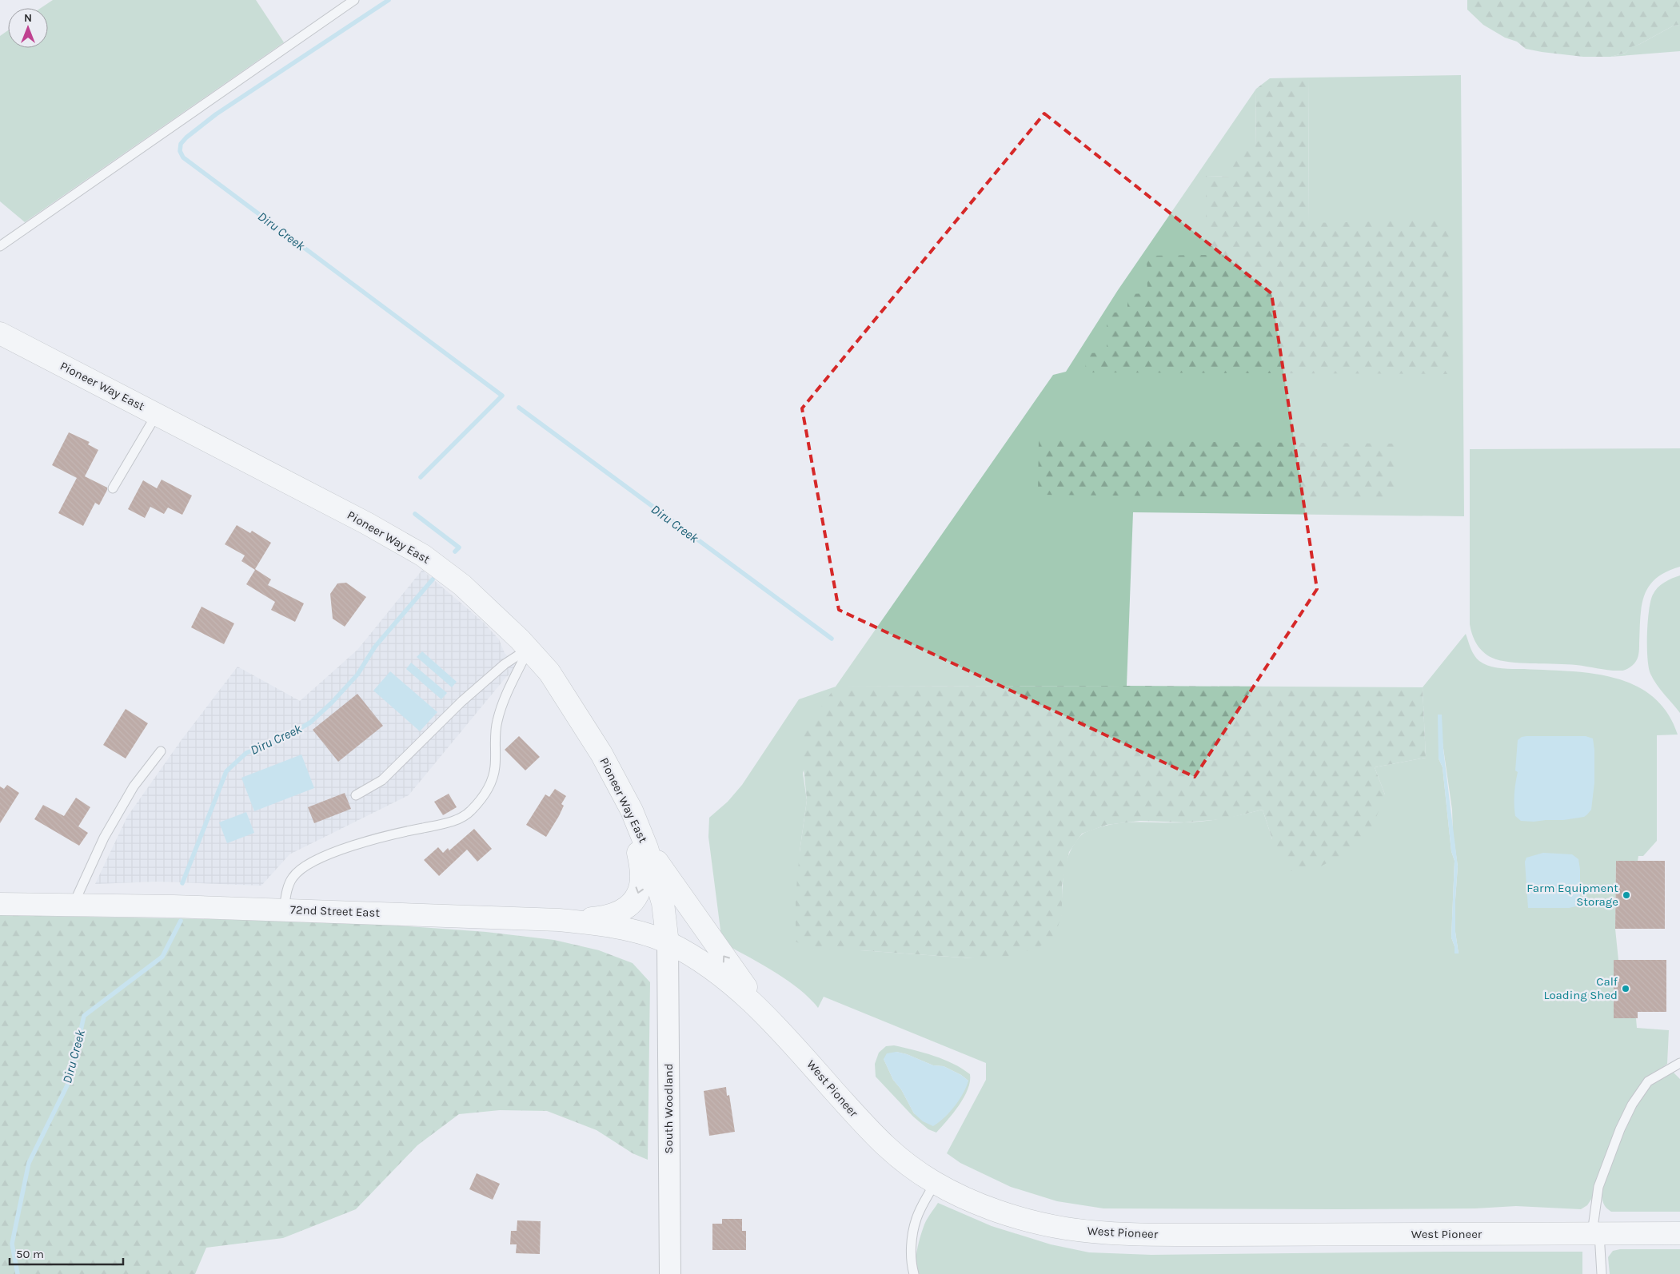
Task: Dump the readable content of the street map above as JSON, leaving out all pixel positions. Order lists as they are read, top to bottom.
{
  "streets": {
    "main road": ["Pioneer Way East", "72nd Street East", "West Pioneer"],
    "street": ["South Woodland"]
  },
  "crossings": [
    ["Pioneer Way East", "72nd Street East"],
    ["Pioneer Way East", "West Pioneer"],
    ["Pioneer Way East", "South Woodland"],
    ["72nd Street East", "West Pioneer"],
    ["72nd Street East", "South Woodland"],
    ["West Pioneer", "South Woodland"]
  ],
  "water": ["Diru Creek"],
  "places": ["Farm Equipment Storage", "Calf Loading Shed"],
  "scale_bar": "50 m",
  "north": "top"
}
